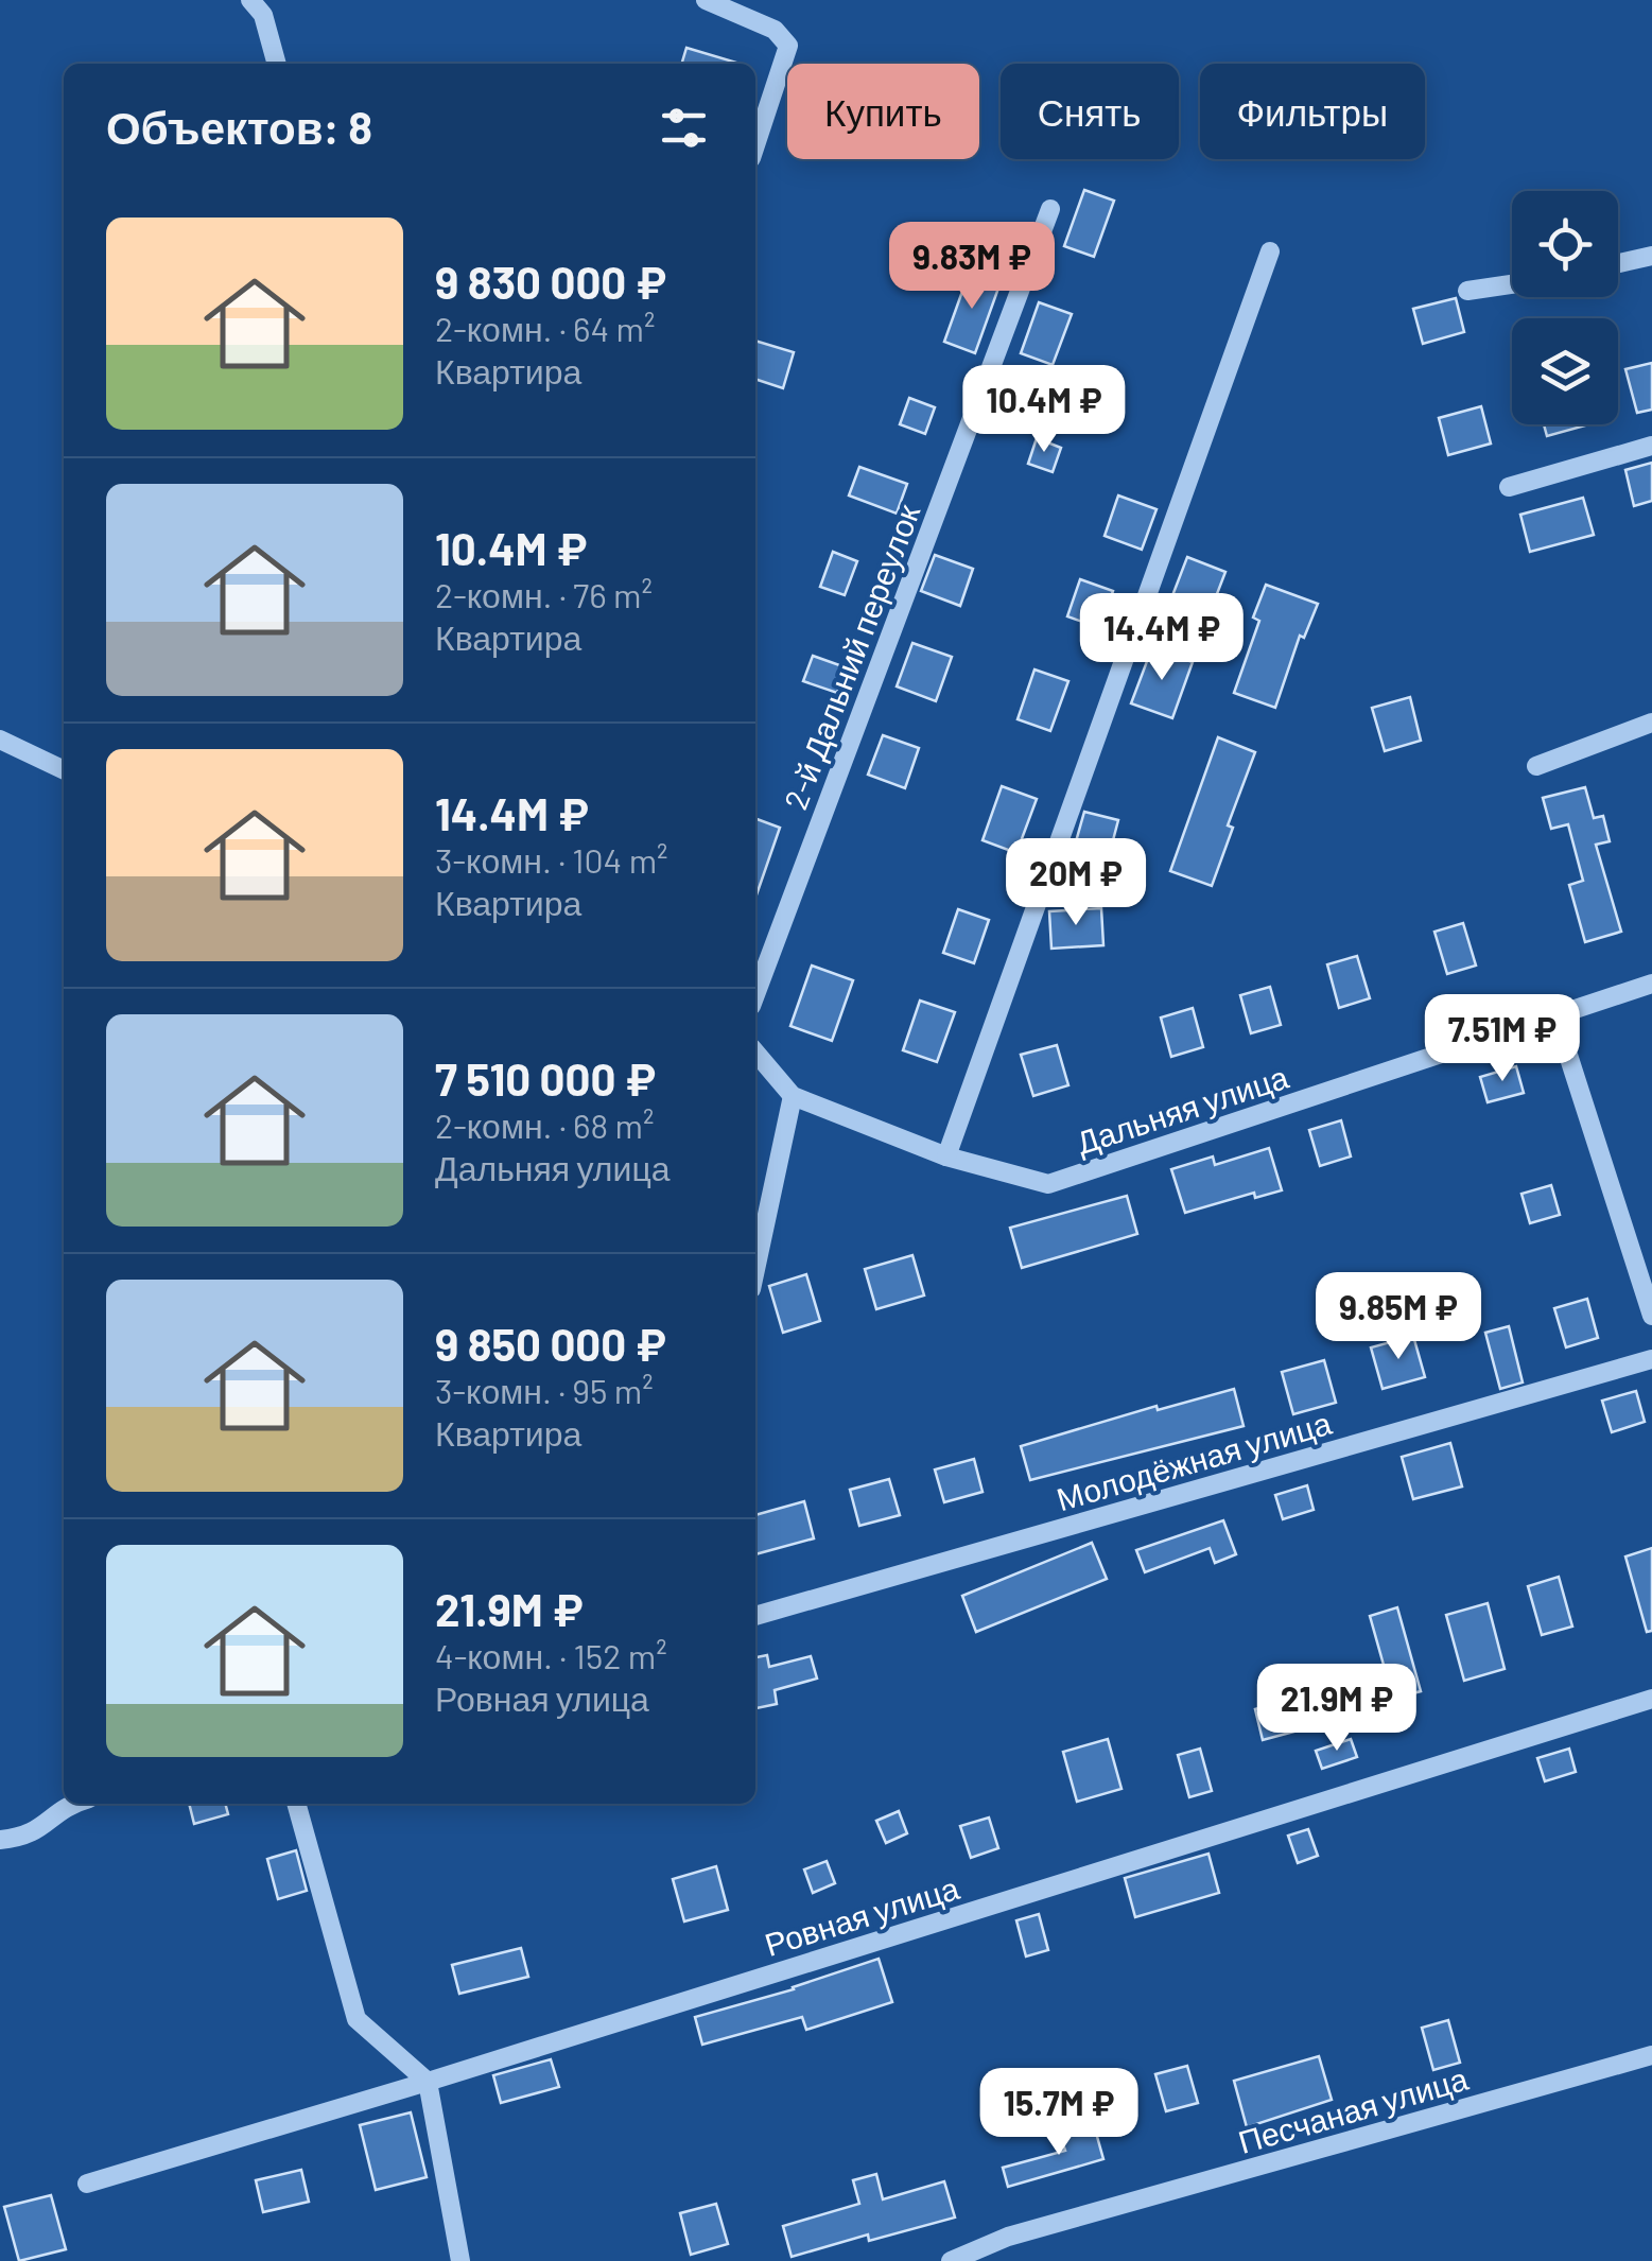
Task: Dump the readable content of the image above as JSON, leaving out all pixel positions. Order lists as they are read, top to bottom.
{
  "streets": {
    "street": [
      "2-й Дальний переулок",
      "Дальняя улица",
      "Молодёжная улица",
      "Ровная улица",
      "Песчаная улица"
    ]
  },
  "page": {
    "chip": ["Купить", "Снять", "Фильтры"],
    "heading": "Объектов: 8",
    "list": [
      {
        "name": "9 830 000 ₽",
        "note": "2-комн. · 64 m² · Квартира"
      },
      {
        "name": "10.4M ₽",
        "note": "2-комн. · 76 m² · Квартира"
      },
      {
        "name": "14.4M ₽",
        "note": "3-комн. · 104 m² · Квартира"
      },
      {
        "name": "7 510 000 ₽",
        "note": "2-комн. · 68 m² · Дальняя улица"
      },
      {
        "name": "9 850 000 ₽",
        "note": "3-комн. · 95 m² · Квартира"
      },
      {
        "name": "21.9M ₽",
        "note": "4-комн. · 152 m² · Ровная улица"
      }
    ],
    "price": [
      "9.83M ₽",
      "10.4M ₽",
      "14.4M ₽",
      "20M ₽",
      "7.51M ₽",
      "9.85M ₽",
      "21.9M ₽",
      "15.7M ₽"
    ]
  }
}
